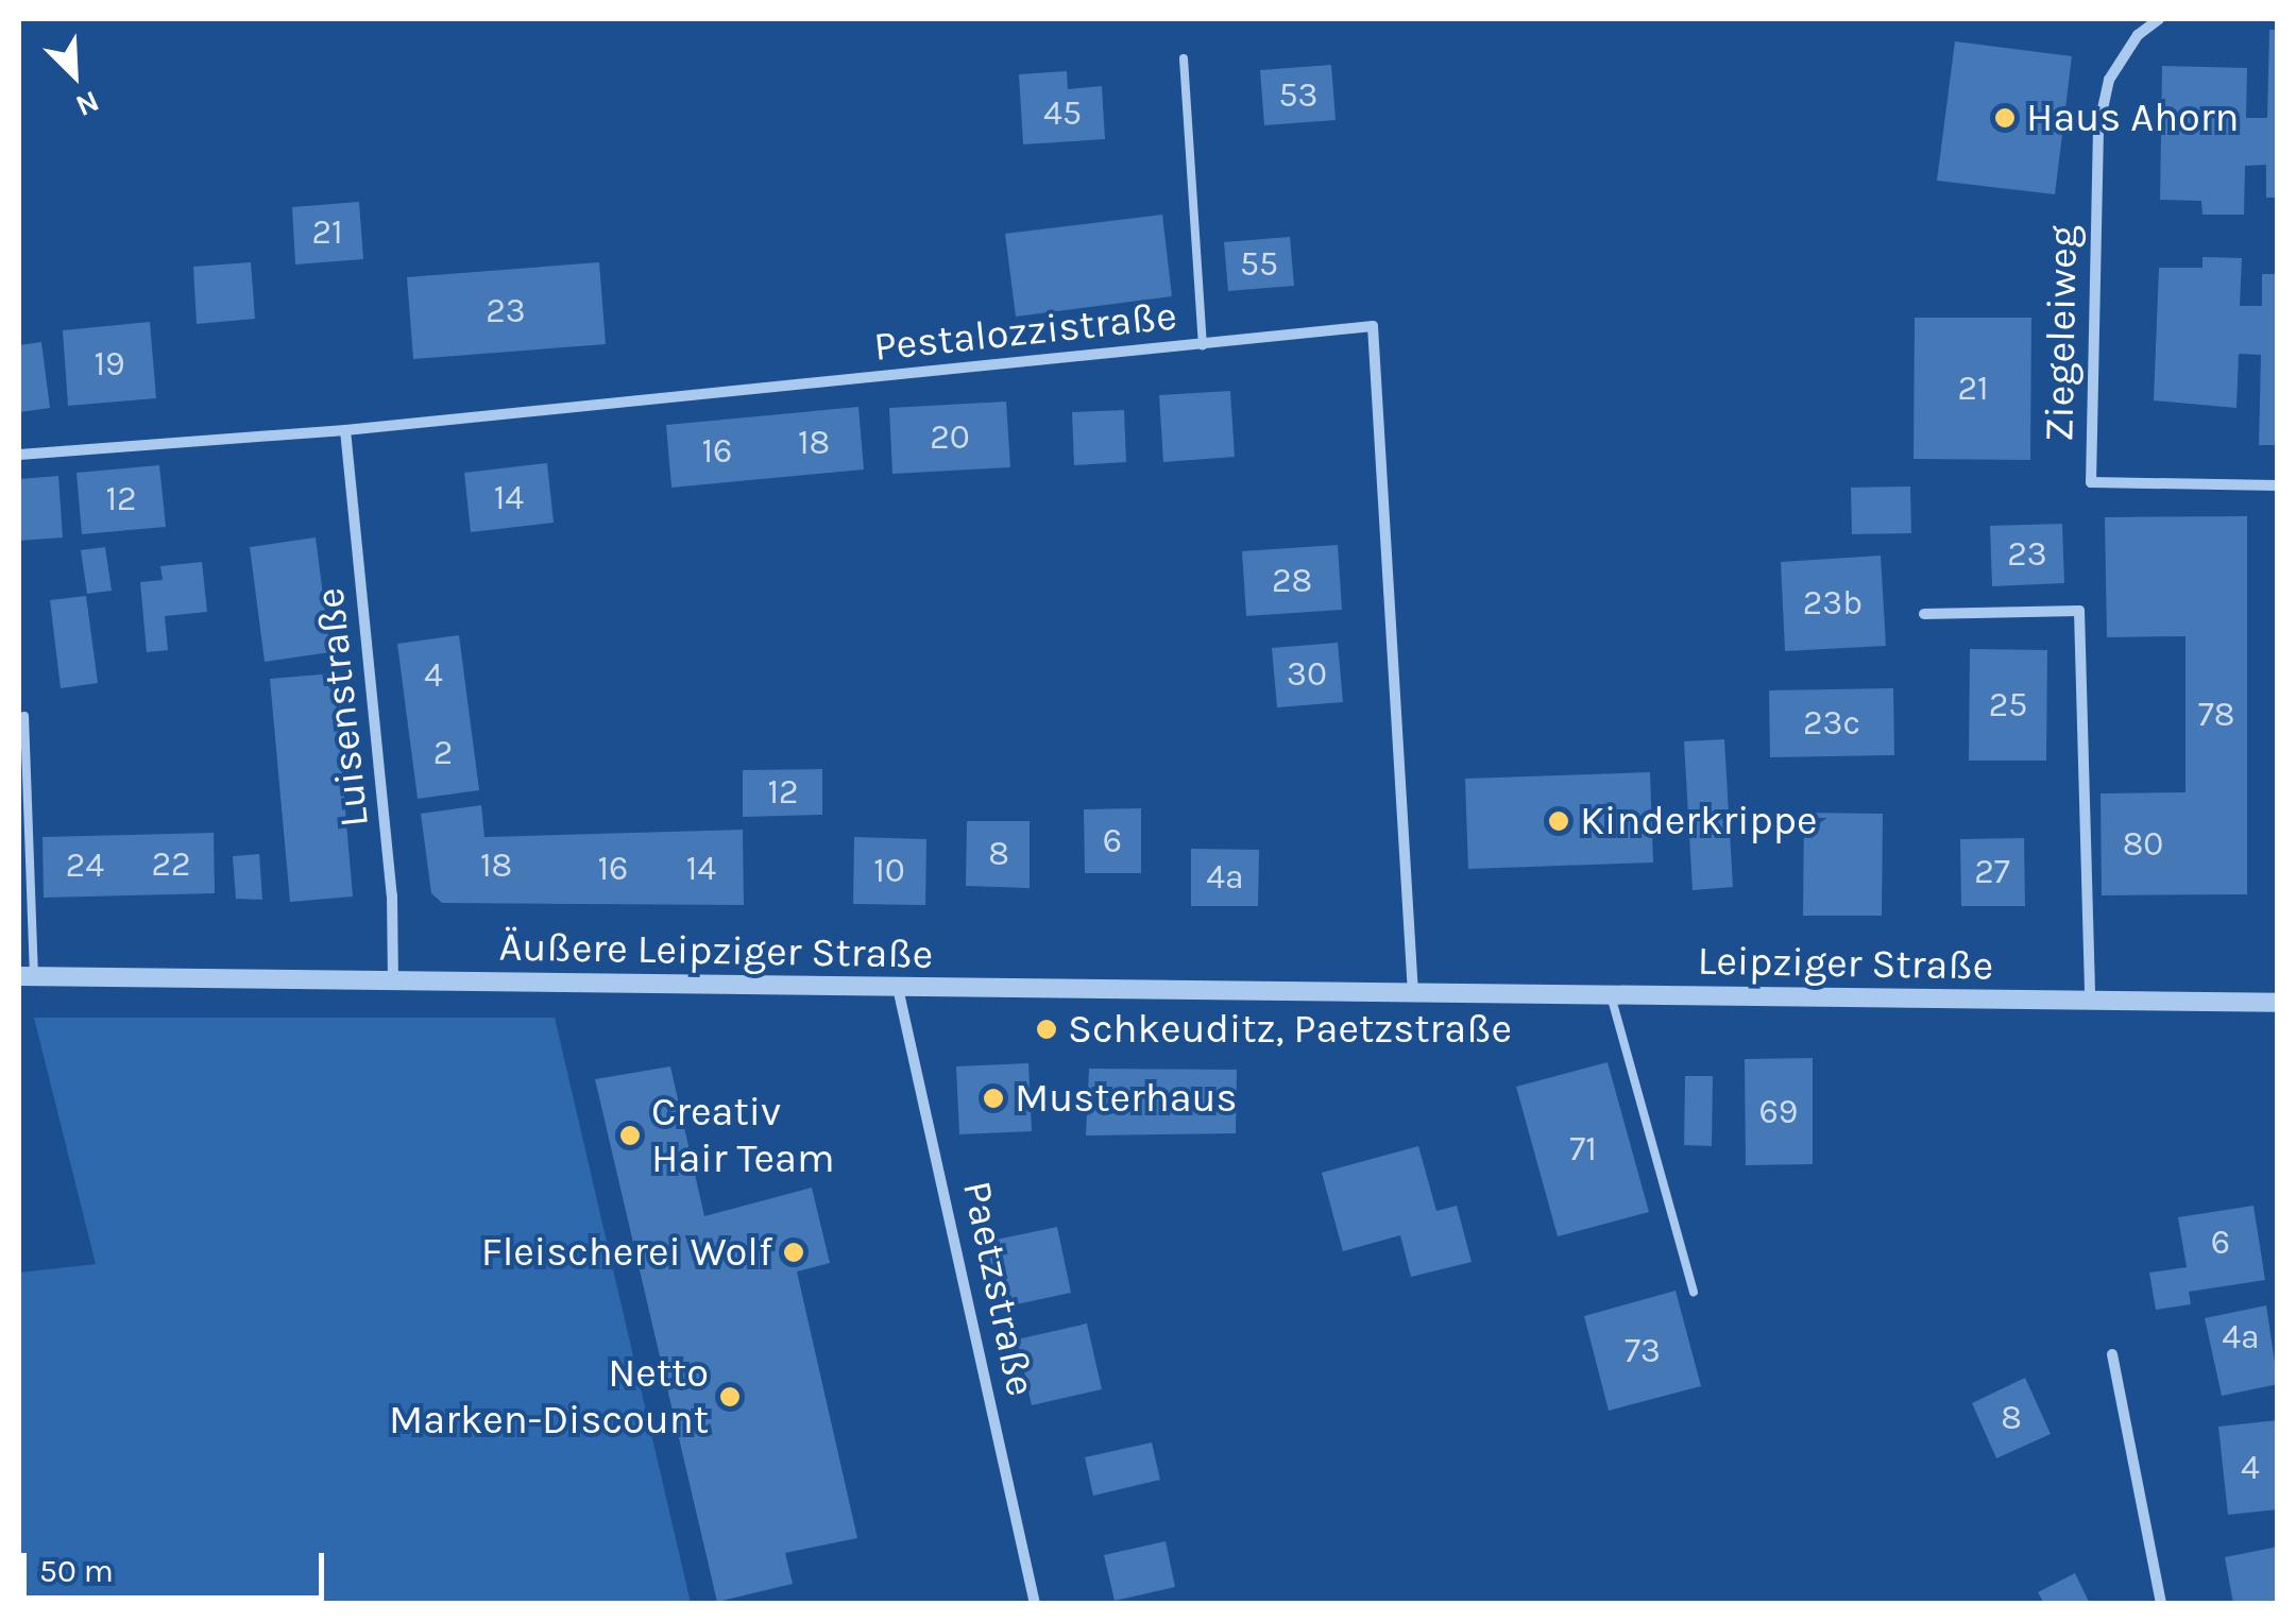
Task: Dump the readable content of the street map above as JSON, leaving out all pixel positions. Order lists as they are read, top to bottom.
{
  "streets": {
    "street": [
      "Pestalozzistraße",
      "Ziegeleiweg",
      "Luisenstraße",
      "Äußere Leipziger Straße",
      "Leipziger Straße",
      "Paetzstraße"
    ]
  },
  "crossings": [
    ["Pestalozzistraße", "Luisenstraße"],
    ["Pestalozzistraße", "Äußere Leipziger Straße"],
    ["Pestalozzistraße", "Leipziger Straße"],
    ["Luisenstraße", "Äußere Leipziger Straße"],
    ["Äußere Leipziger Straße", "Leipziger Straße"],
    ["Äußere Leipziger Straße", "Paetzstraße"]
  ],
  "places": [
    "Haus Ahorn",
    "Kinderkrippe",
    "Schkeuditz, Paetzstraße",
    "Musterhaus",
    "Creativ Hair Team",
    "Fleischerei Wolf",
    "Netto Marken-Discount"
  ],
  "house_numbers": [
    "53",
    "45",
    "21",
    "55",
    "23",
    "19",
    "21",
    "20",
    "18",
    "16",
    "14",
    "12",
    "23",
    "28",
    "23b",
    "30",
    "4",
    "25",
    "78",
    "23c",
    "2",
    "12",
    "6",
    "80",
    "8",
    "22",
    "24",
    "18",
    "16",
    "14",
    "10",
    "27",
    "4a",
    "69",
    "71",
    "6",
    "4a",
    "73",
    "8",
    "4"
  ],
  "scale_bar": "50 m",
  "north": "bottom right"
}
